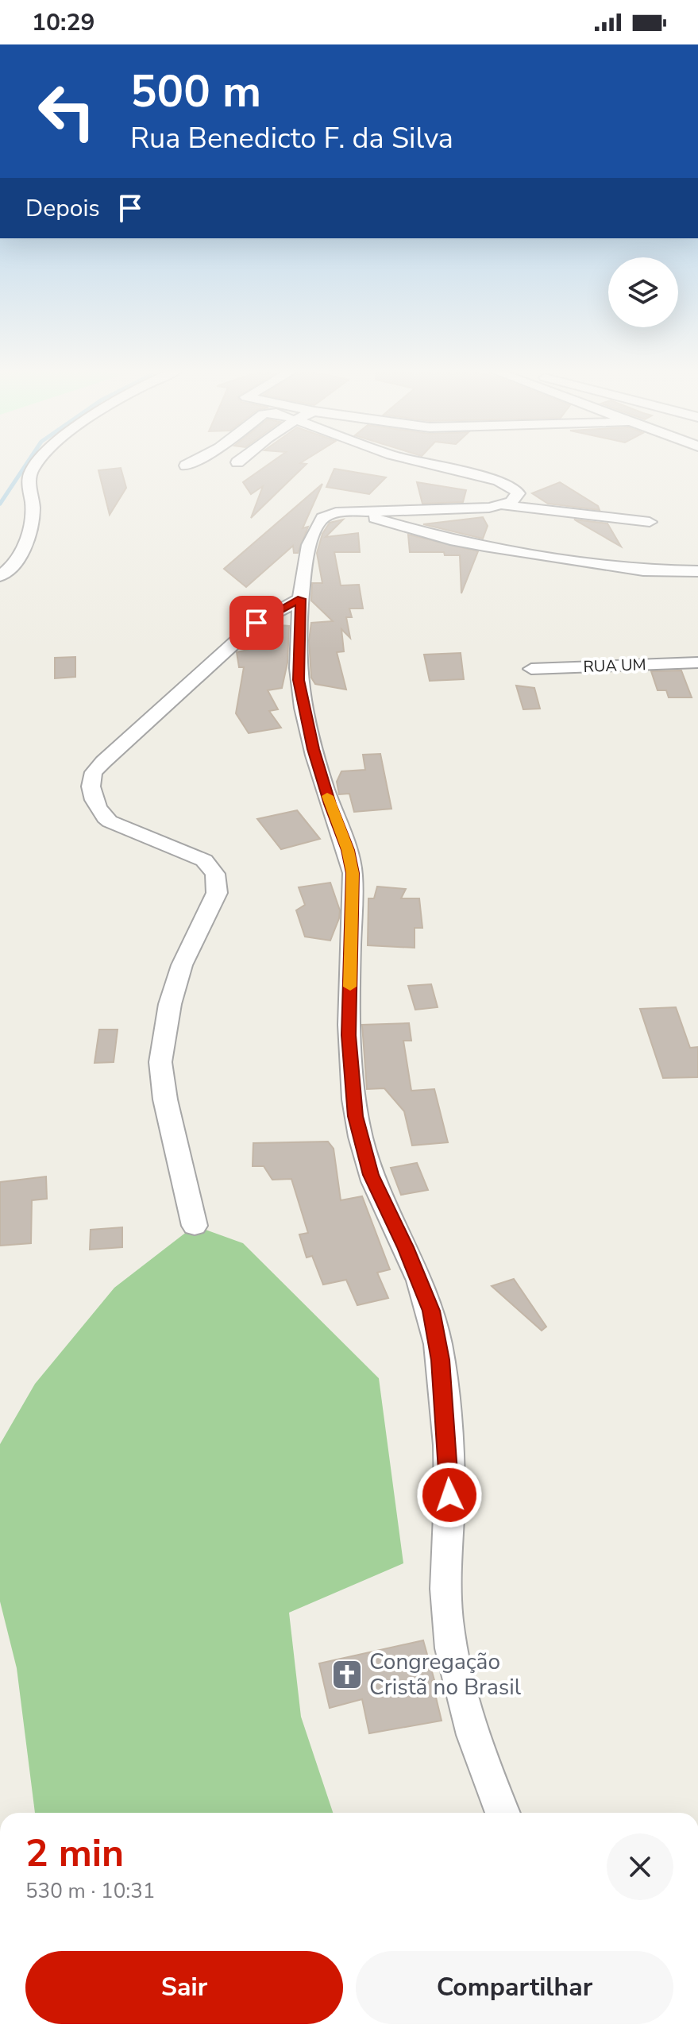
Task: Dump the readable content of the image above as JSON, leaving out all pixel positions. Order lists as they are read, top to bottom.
{
  "streets": {
    "street": ["RUA UM"]
  },
  "places": {
    "church": ["Congregação Cristã no Brasil"]
  },
  "page": {
    "status": "10:29",
    "turn": ["500 m", "Rua Benedicto F. da Silva"],
    "then": "Depois",
    "heading": ["2 min", "530 m · 10:31"],
    "buttons": ["Sair", "Compartilhar"]
  }
}
